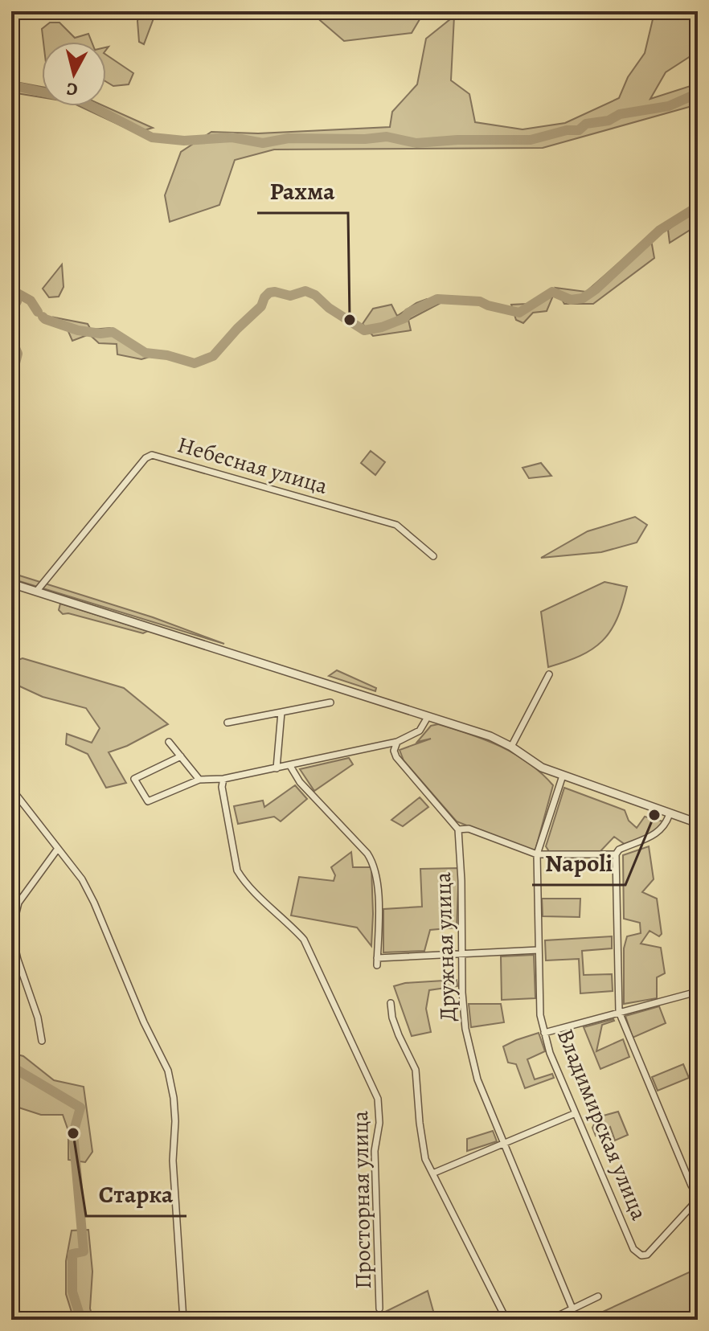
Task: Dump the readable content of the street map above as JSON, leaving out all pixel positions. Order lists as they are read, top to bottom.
{
  "streets": {
    "street": [
      "Небесная улица",
      "Дружная улица",
      "Владимирская улица",
      "Просторная улица"
    ]
  },
  "places": ["Рахма", "Napoli", "Старка"],
  "north": "bottom"
}
